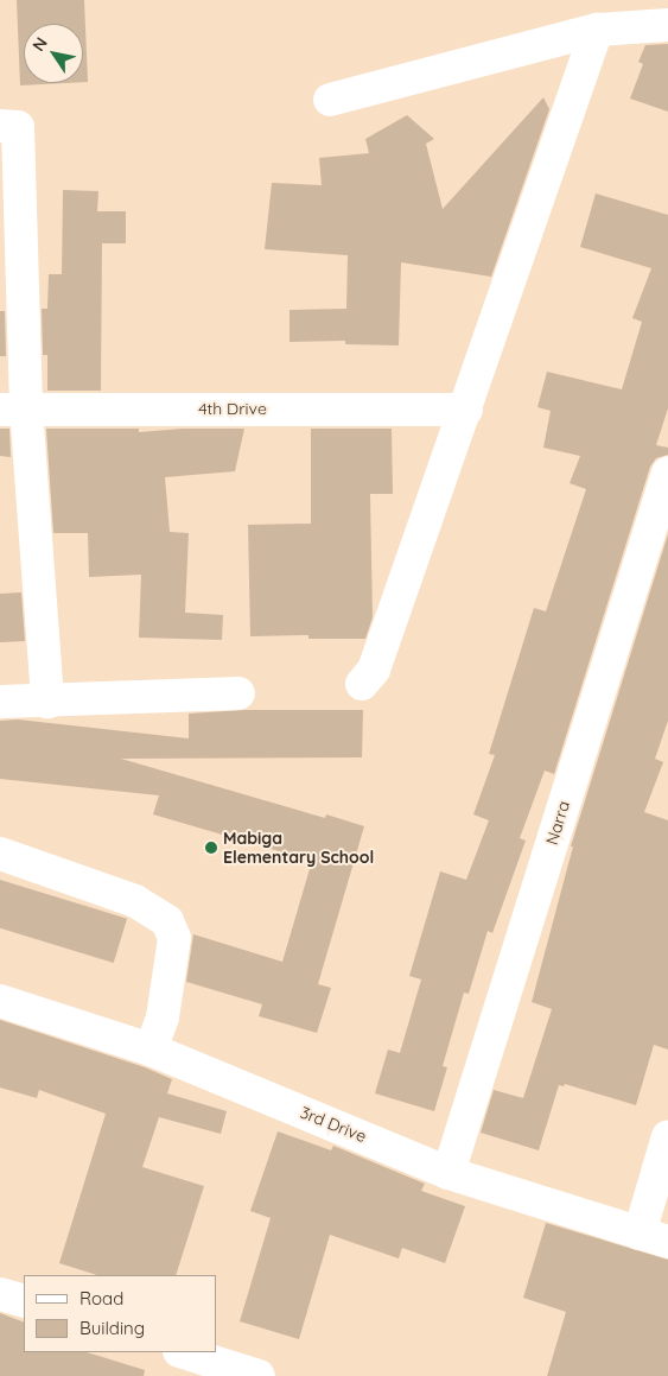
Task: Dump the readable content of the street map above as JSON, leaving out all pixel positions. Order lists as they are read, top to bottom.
{
  "streets": {
    "street": ["4th Drive", "Narra", "3rd Drive"]
  },
  "crossings": [
    ["Narra", "3rd Drive"]
  ],
  "places": ["Mabiga Elementary School"],
  "legend": ["Road", "Building"],
  "north": "top left"
}
